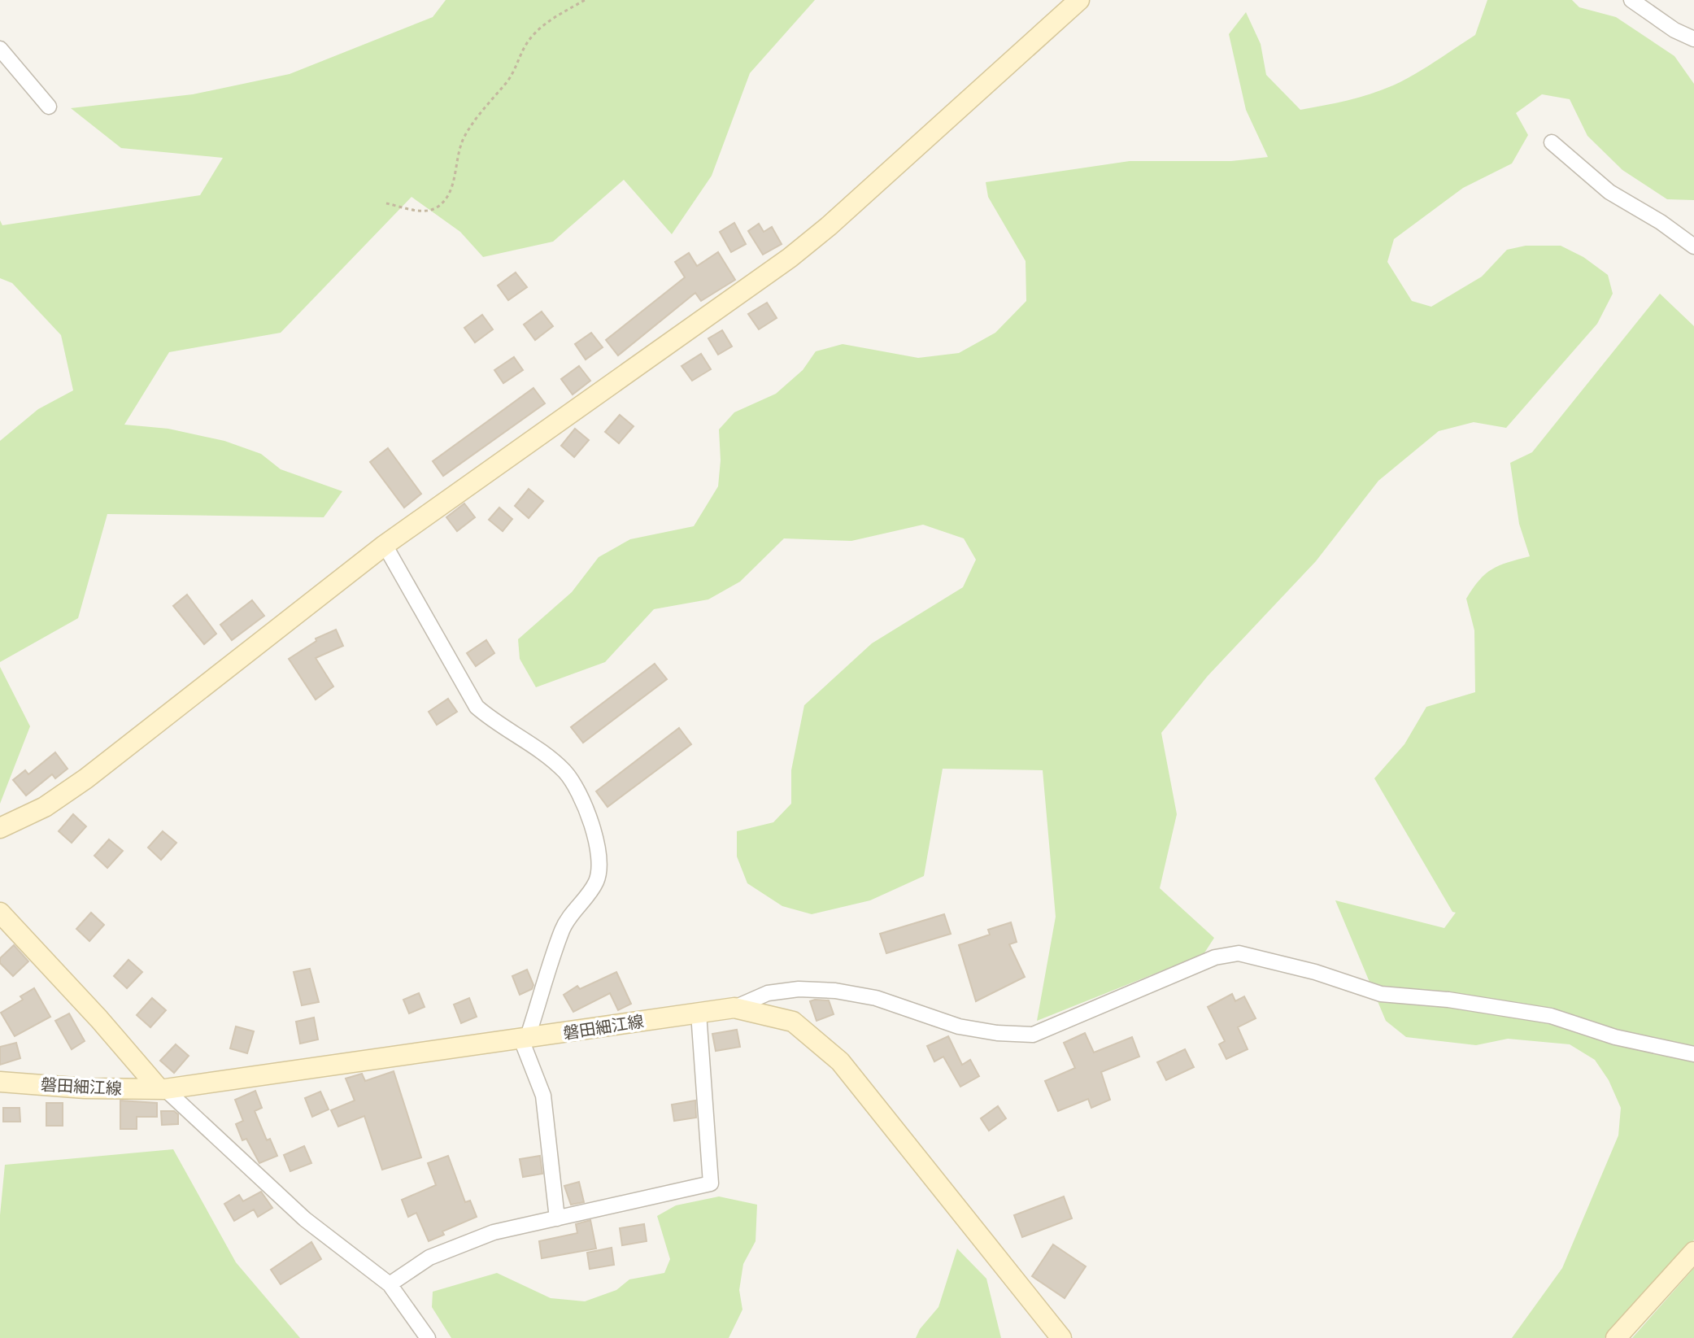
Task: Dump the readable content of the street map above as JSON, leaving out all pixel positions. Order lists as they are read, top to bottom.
{
  "streets": {
    "street": ["磐田細江線"]
  }
}
